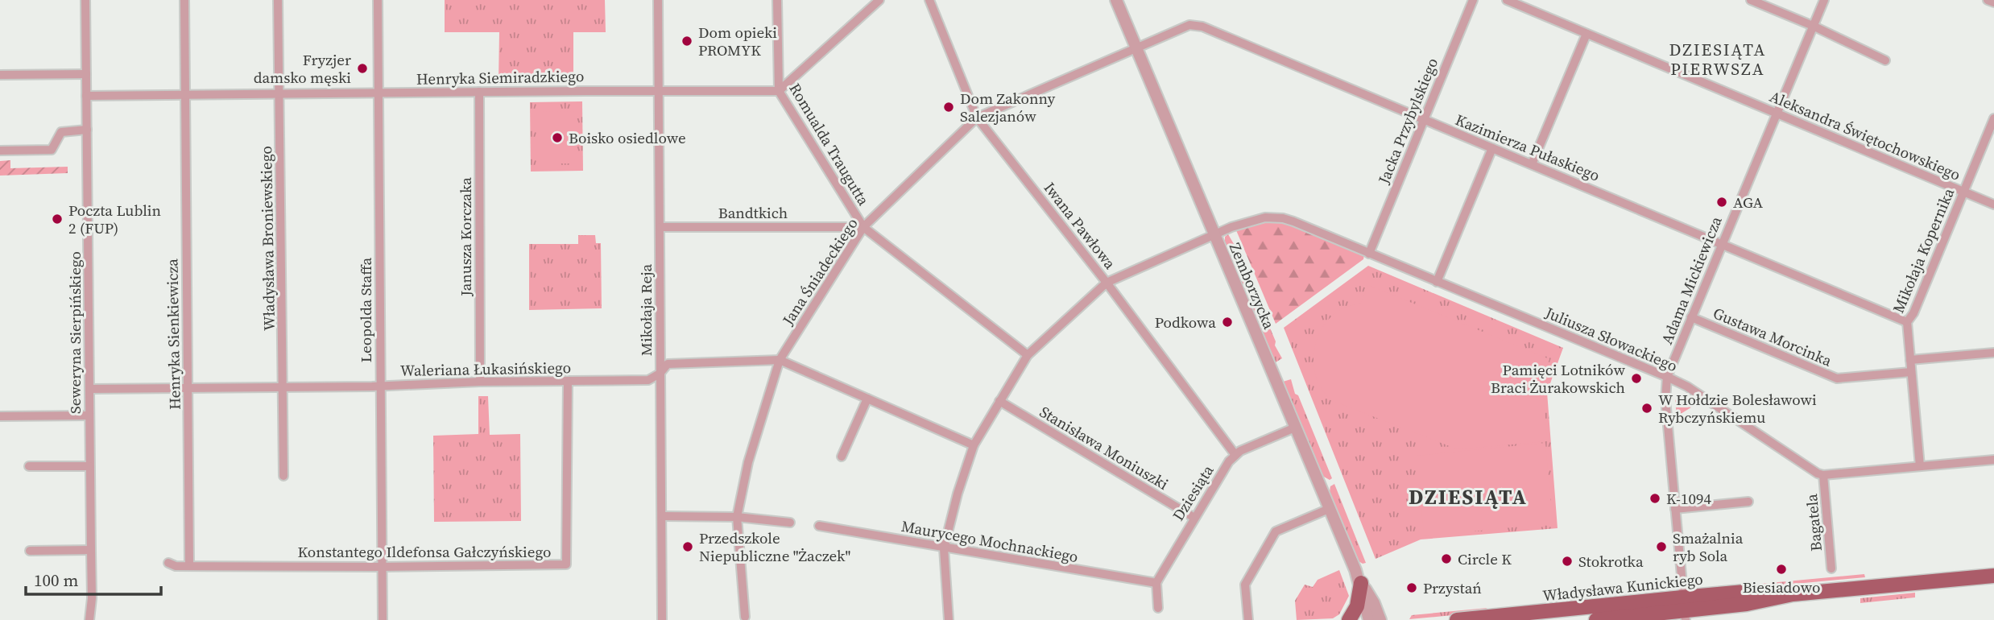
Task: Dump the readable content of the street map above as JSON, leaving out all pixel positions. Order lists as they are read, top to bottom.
{
  "streets": {
    "main road": ["Władysława Kunickiego"],
    "street": [
      "Henryka Siemiradzkiego",
      "Jacka Przybylskiego",
      "Aleksandra Świętochowskiego",
      "Romualda Traugutta",
      "Kazimierza Pułaskiego",
      "Bandtkich",
      "Iwana Pawłowa",
      "Janusza Korczaka",
      "Władysława Broniewskiego",
      "Mikołaja Kopernika",
      "Jana Śniadeckiego",
      "Adama Mickiewicza",
      "Zemborzycka",
      "Leopolda Staffa",
      "Mikołaja Reja",
      "Seweryna Sierpińskiego",
      "Henryka Sienkiewicza",
      "Gustawa Morcinka",
      "Juliusza Słowackiego",
      "Waleriana Łukasińskiego",
      "Stanisława Moniuszki",
      "Dziesiąta",
      "Bagatela",
      "Maurycego Mochnackiego",
      "Konstantego Ildefonsa Gałczyńskiego"
    ]
  },
  "crossings": [
    ["Henryka Siemiradzkiego", "Romualda Traugutta"],
    ["Henryka Siemiradzkiego", "Janusza Korczaka"],
    ["Henryka Siemiradzkiego", "Władysława Broniewskiego"],
    ["Henryka Siemiradzkiego", "Leopolda Staffa"],
    ["Henryka Siemiradzkiego", "Mikołaja Reja"],
    ["Henryka Siemiradzkiego", "Seweryna Sierpińskiego"],
    ["Henryka Siemiradzkiego", "Henryka Sienkiewicza"],
    ["Jacka Przybylskiego", "Kazimierza Pułaskiego"],
    ["Jacka Przybylskiego", "Juliusza Słowackiego"],
    ["Aleksandra Świętochowskiego", "Mikołaja Kopernika"],
    ["Aleksandra Świętochowskiego", "Adama Mickiewicza"],
    ["Romualda Traugutta", "Jana Śniadeckiego"],
    ["Romualda Traugutta", "Juliusza Słowackiego"],
    ["Kazimierza Pułaskiego", "Mikołaja Kopernika"],
    ["Kazimierza Pułaskiego", "Jana Śniadeckiego"],
    ["Kazimierza Pułaskiego", "Adama Mickiewicza"],
    ["Kazimierza Pułaskiego", "Zemborzycka"],
    ["Bandtkich", "Mikołaja Reja"],
    ["Iwana Pawłowa", "Jana Śniadeckiego"],
    ["Iwana Pawłowa", "Juliusza Słowackiego"],
    ["Iwana Pawłowa", "Dziesiąta"],
    ["Janusza Korczaka", "Waleriana Łukasińskiego"],
    ["Władysława Broniewskiego", "Waleriana Łukasińskiego"],
    ["Mikołaja Kopernika", "Gustawa Morcinka"],
    ["Jana Śniadeckiego", "Zemborzycka"],
    ["Jana Śniadeckiego", "Waleriana Łukasińskiego"],
    ["Adama Mickiewicza", "Gustawa Morcinka"],
    ["Adama Mickiewicza", "Juliusza Słowackiego"],
    ["Adama Mickiewicza", "Władysława Kunickiego"],
    ["Zemborzycka", "Juliusza Słowackiego"],
    ["Zemborzycka", "Dziesiąta"],
    ["Leopolda Staffa", "Waleriana Łukasińskiego"],
    ["Leopolda Staffa", "Konstantego Ildefonsa Gałczyńskiego"],
    ["Mikołaja Reja", "Waleriana Łukasińskiego"],
    ["Seweryna Sierpińskiego", "Waleriana Łukasińskiego"],
    ["Henryka Sienkiewicza", "Waleriana Łukasińskiego"],
    ["Henryka Sienkiewicza", "Konstantego Ildefonsa Gałczyńskiego"],
    ["Juliusza Słowackiego", "Waleriana Łukasińskiego"],
    ["Juliusza Słowackiego", "Stanisława Moniuszki"],
    ["Juliusza Słowackiego", "Bagatela"],
    ["Juliusza Słowackiego", "Maurycego Mochnackiego"],
    ["Waleriana Łukasińskiego", "Konstantego Ildefonsa Gałczyńskiego"],
    ["Stanisława Moniuszki", "Dziesiąta"],
    ["Dziesiąta", "Maurycego Mochnackiego"]
  ],
  "districts": ["DZIESIĄTA PIERWSZA", "DZIESIĄTA"],
  "places": [
    "Dom opieki PROMYK",
    "Fryzjer damsko męski",
    "Dom Zakonny Salezjanów",
    "Boisko osiedlowe",
    "AGA",
    "Poczta Lublin 2 (FUP)",
    "Podkowa",
    "Pamięci Lotników Braci Żurakowskich",
    "W Hołdzie Bolesławowi Rybczyńskiemu",
    "K-1094",
    "Przedszkole Niepubliczne \"Żaczek\"",
    "Smażalnia ryb Sola",
    "Circle K",
    "Stokrotka",
    "Biesiadowo",
    "Przystań"
  ],
  "scale_bar": "100 m"
}
